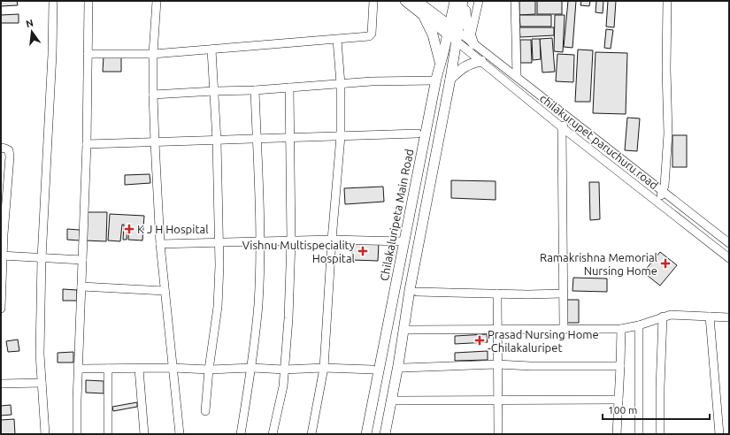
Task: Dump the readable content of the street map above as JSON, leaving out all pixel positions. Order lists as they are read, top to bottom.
{
  "streets": {
    "main road": ["Chilakaluripeta Main Road"],
    "street": ["chilakurupet paruchuru road"]
  },
  "crossings": [
    ["chilakurupet paruchuru road", "Chilakaluripeta Main Road"]
  ],
  "places": {
    "health": [
      "K J H Hospital",
      "Vishnu Multispeciality Hospital",
      "Ramakrishna Memorial Nursing Home",
      "Prasad Nursing Home -Chilakaluripet"
    ]
  },
  "scale_bar": "100 m",
  "north": "top"
}
